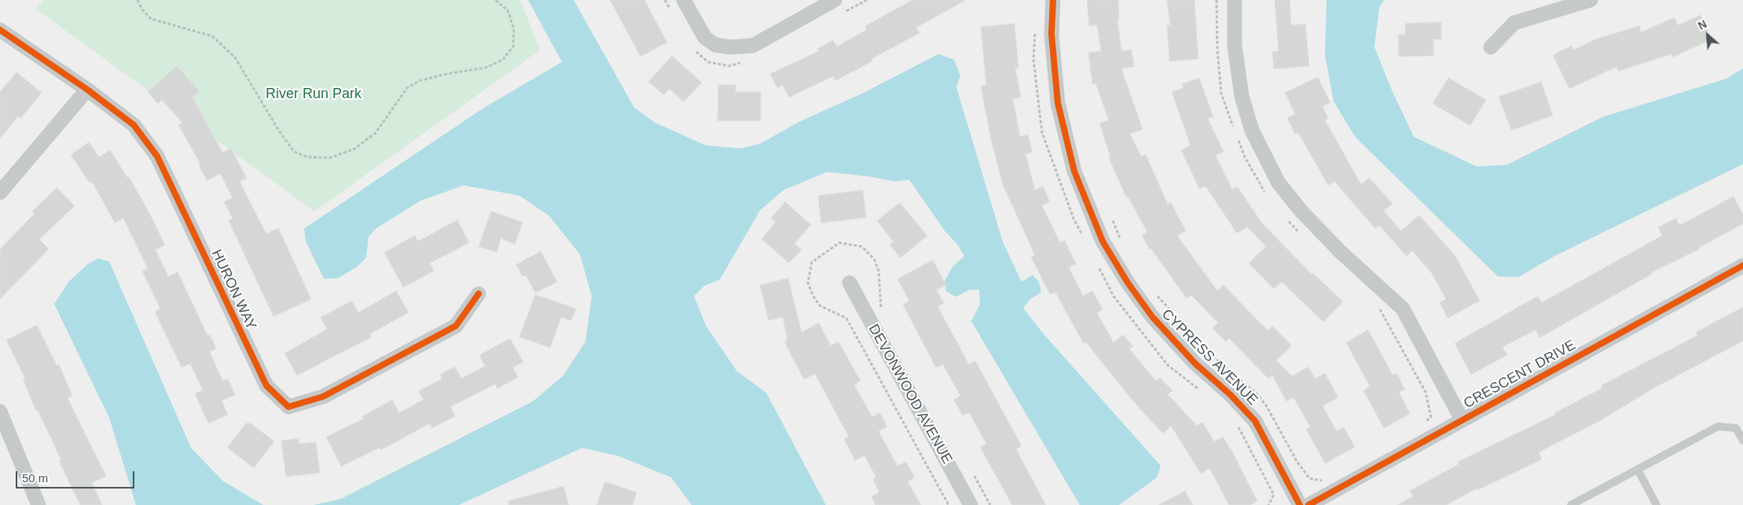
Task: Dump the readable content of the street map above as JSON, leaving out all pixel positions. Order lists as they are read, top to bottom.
{
  "streets": {
    "street": [
      "HURON WAY",
      "CYPRESS AVENUE",
      "CRESCENT DRIVE",
      "DEVONWOOD AVENUE"
    ]
  },
  "parks": ["River Run Park"],
  "scale_bar": "50 m",
  "north": "top left"
}
